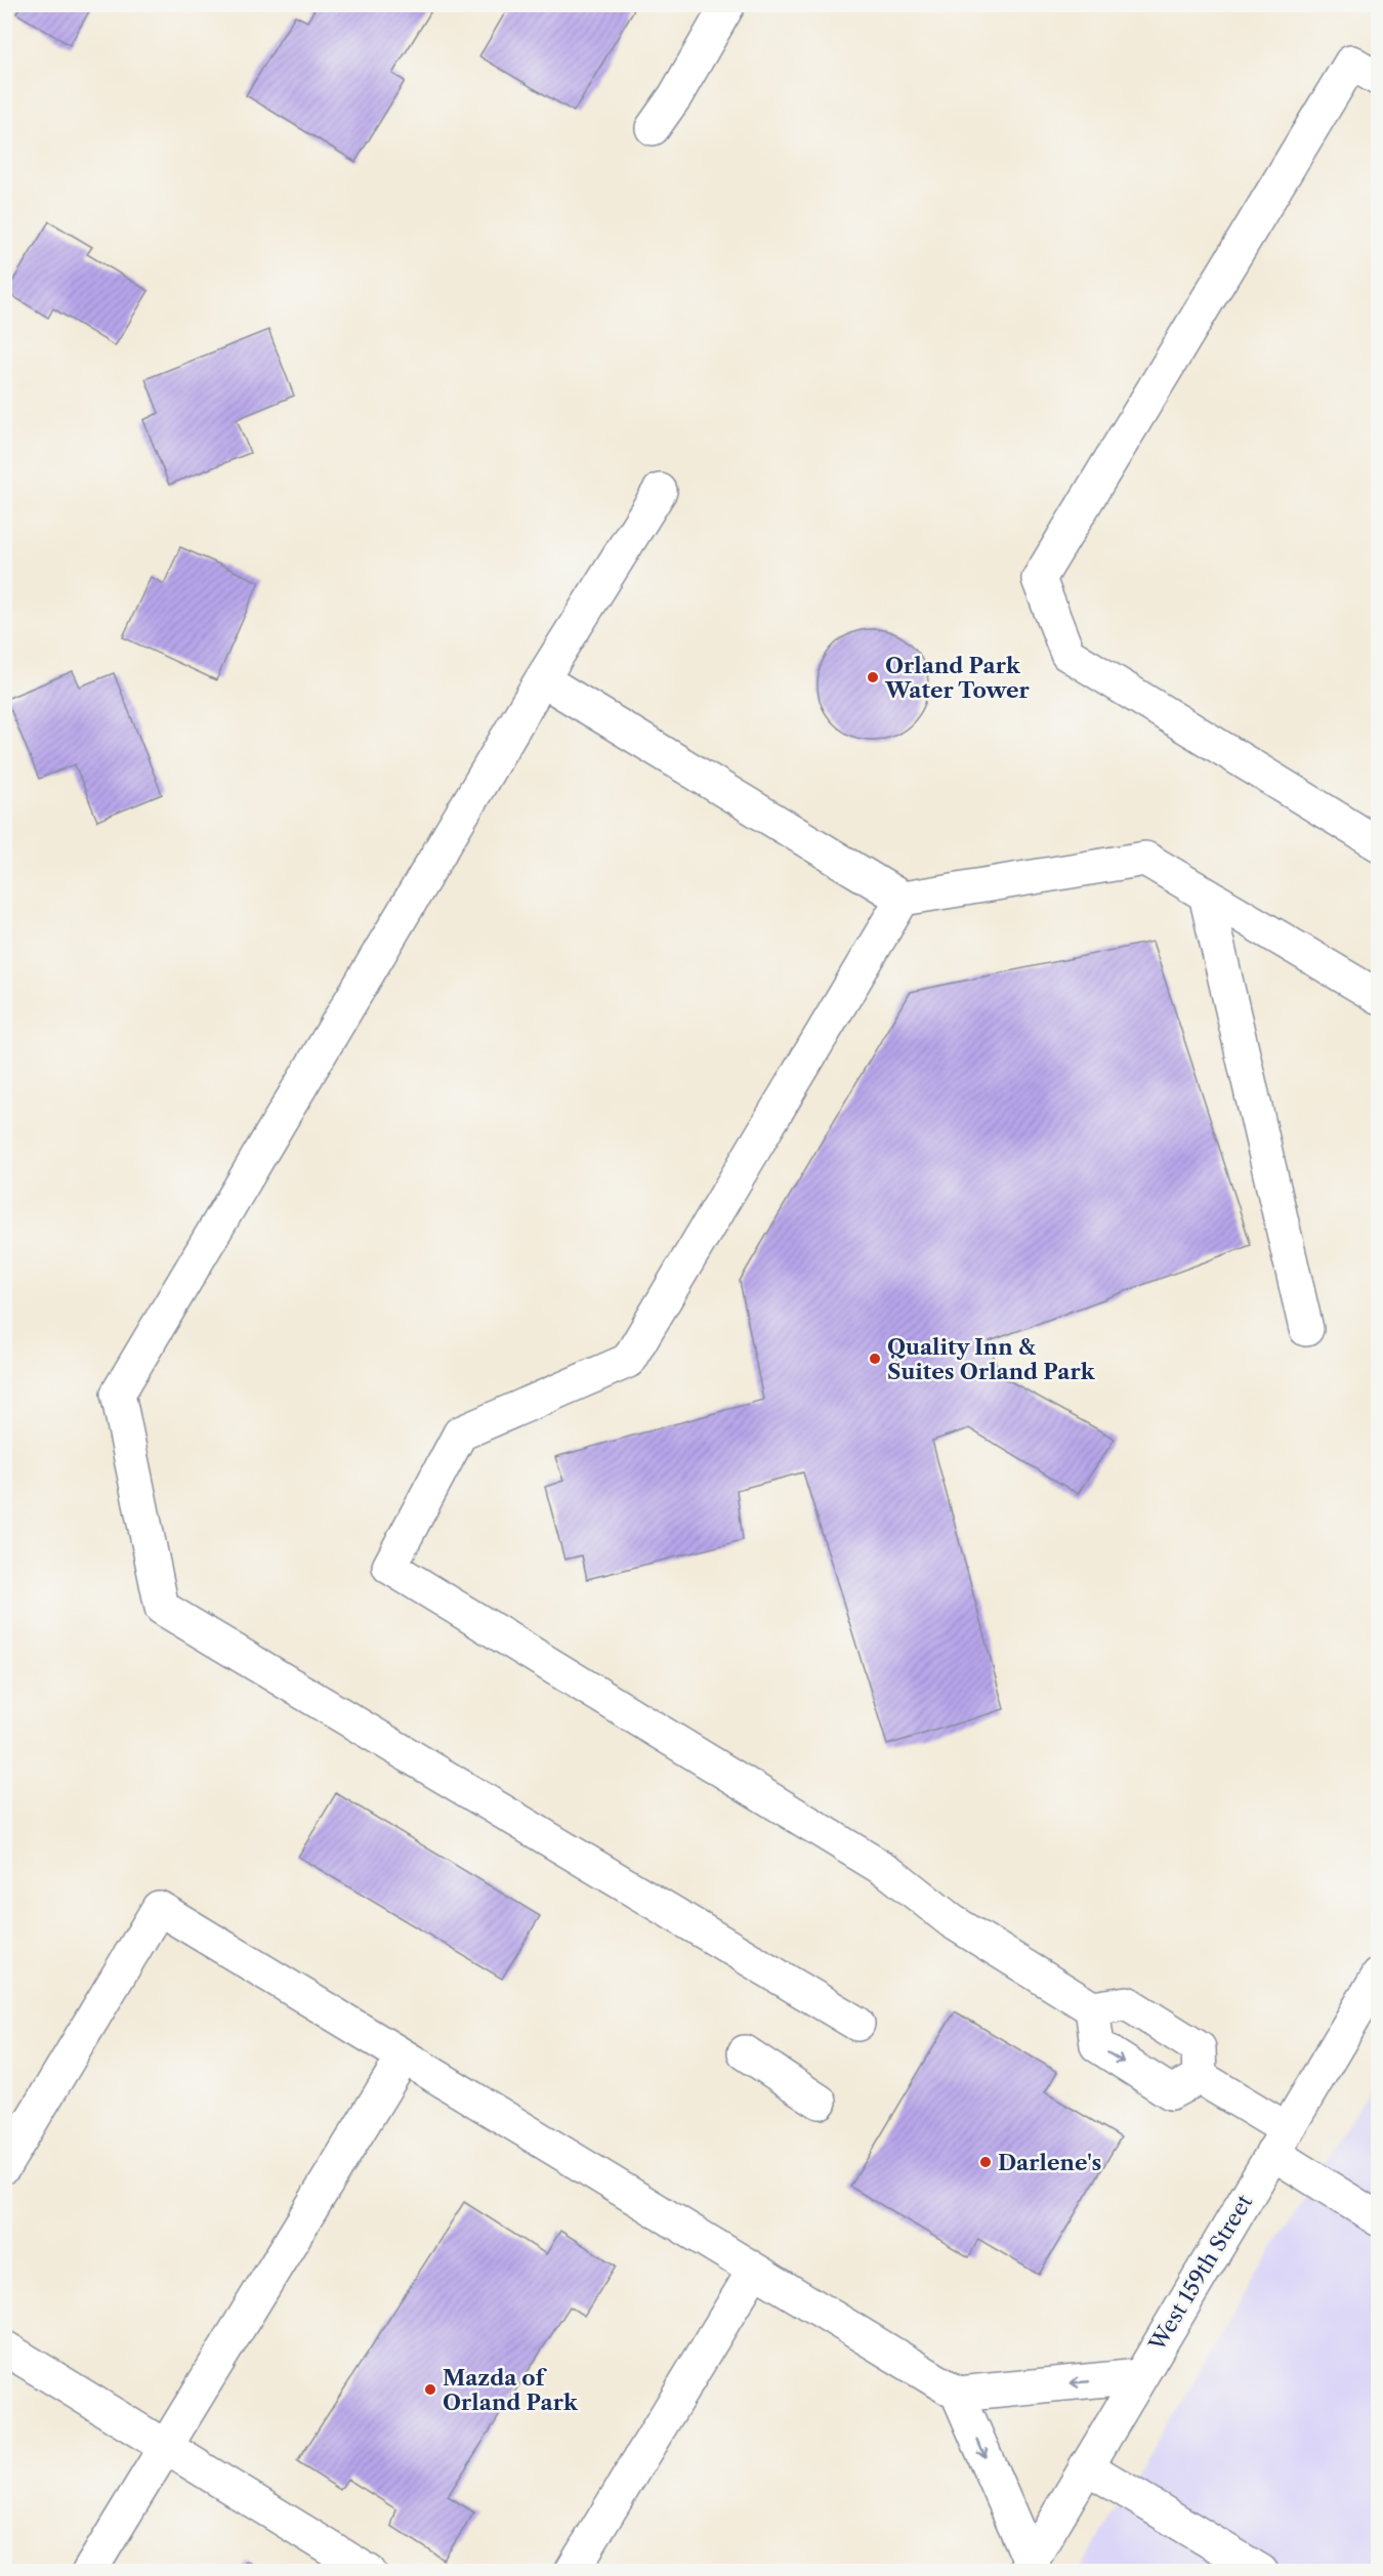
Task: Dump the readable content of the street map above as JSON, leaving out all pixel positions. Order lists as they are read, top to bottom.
{
  "streets": {
    "main road": ["West 159th Street"]
  },
  "places": [
    "Orland Park Water Tower",
    "Quality Inn & Suites Orland Park",
    "Darlene's",
    "Mazda of Orland Park"
  ]
}
